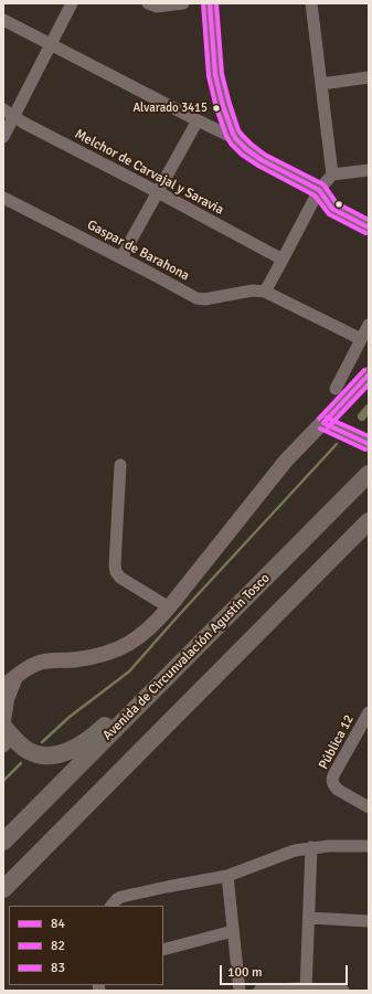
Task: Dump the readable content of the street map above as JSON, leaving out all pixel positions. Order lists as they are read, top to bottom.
{
  "streets": {
    "highway": ["Avenida de Circunvalación Agustín Tosco"],
    "street": ["Melchor de Carvajal y Saravia", "Gaspar de Barahona", "Pública 12"]
  },
  "places": ["Alvarado 3415"],
  "lines": ["transit line 84", "transit line 82", "transit line 83"],
  "legend": ["84", "82", "83"],
  "scale_bar": "100 m"
}
